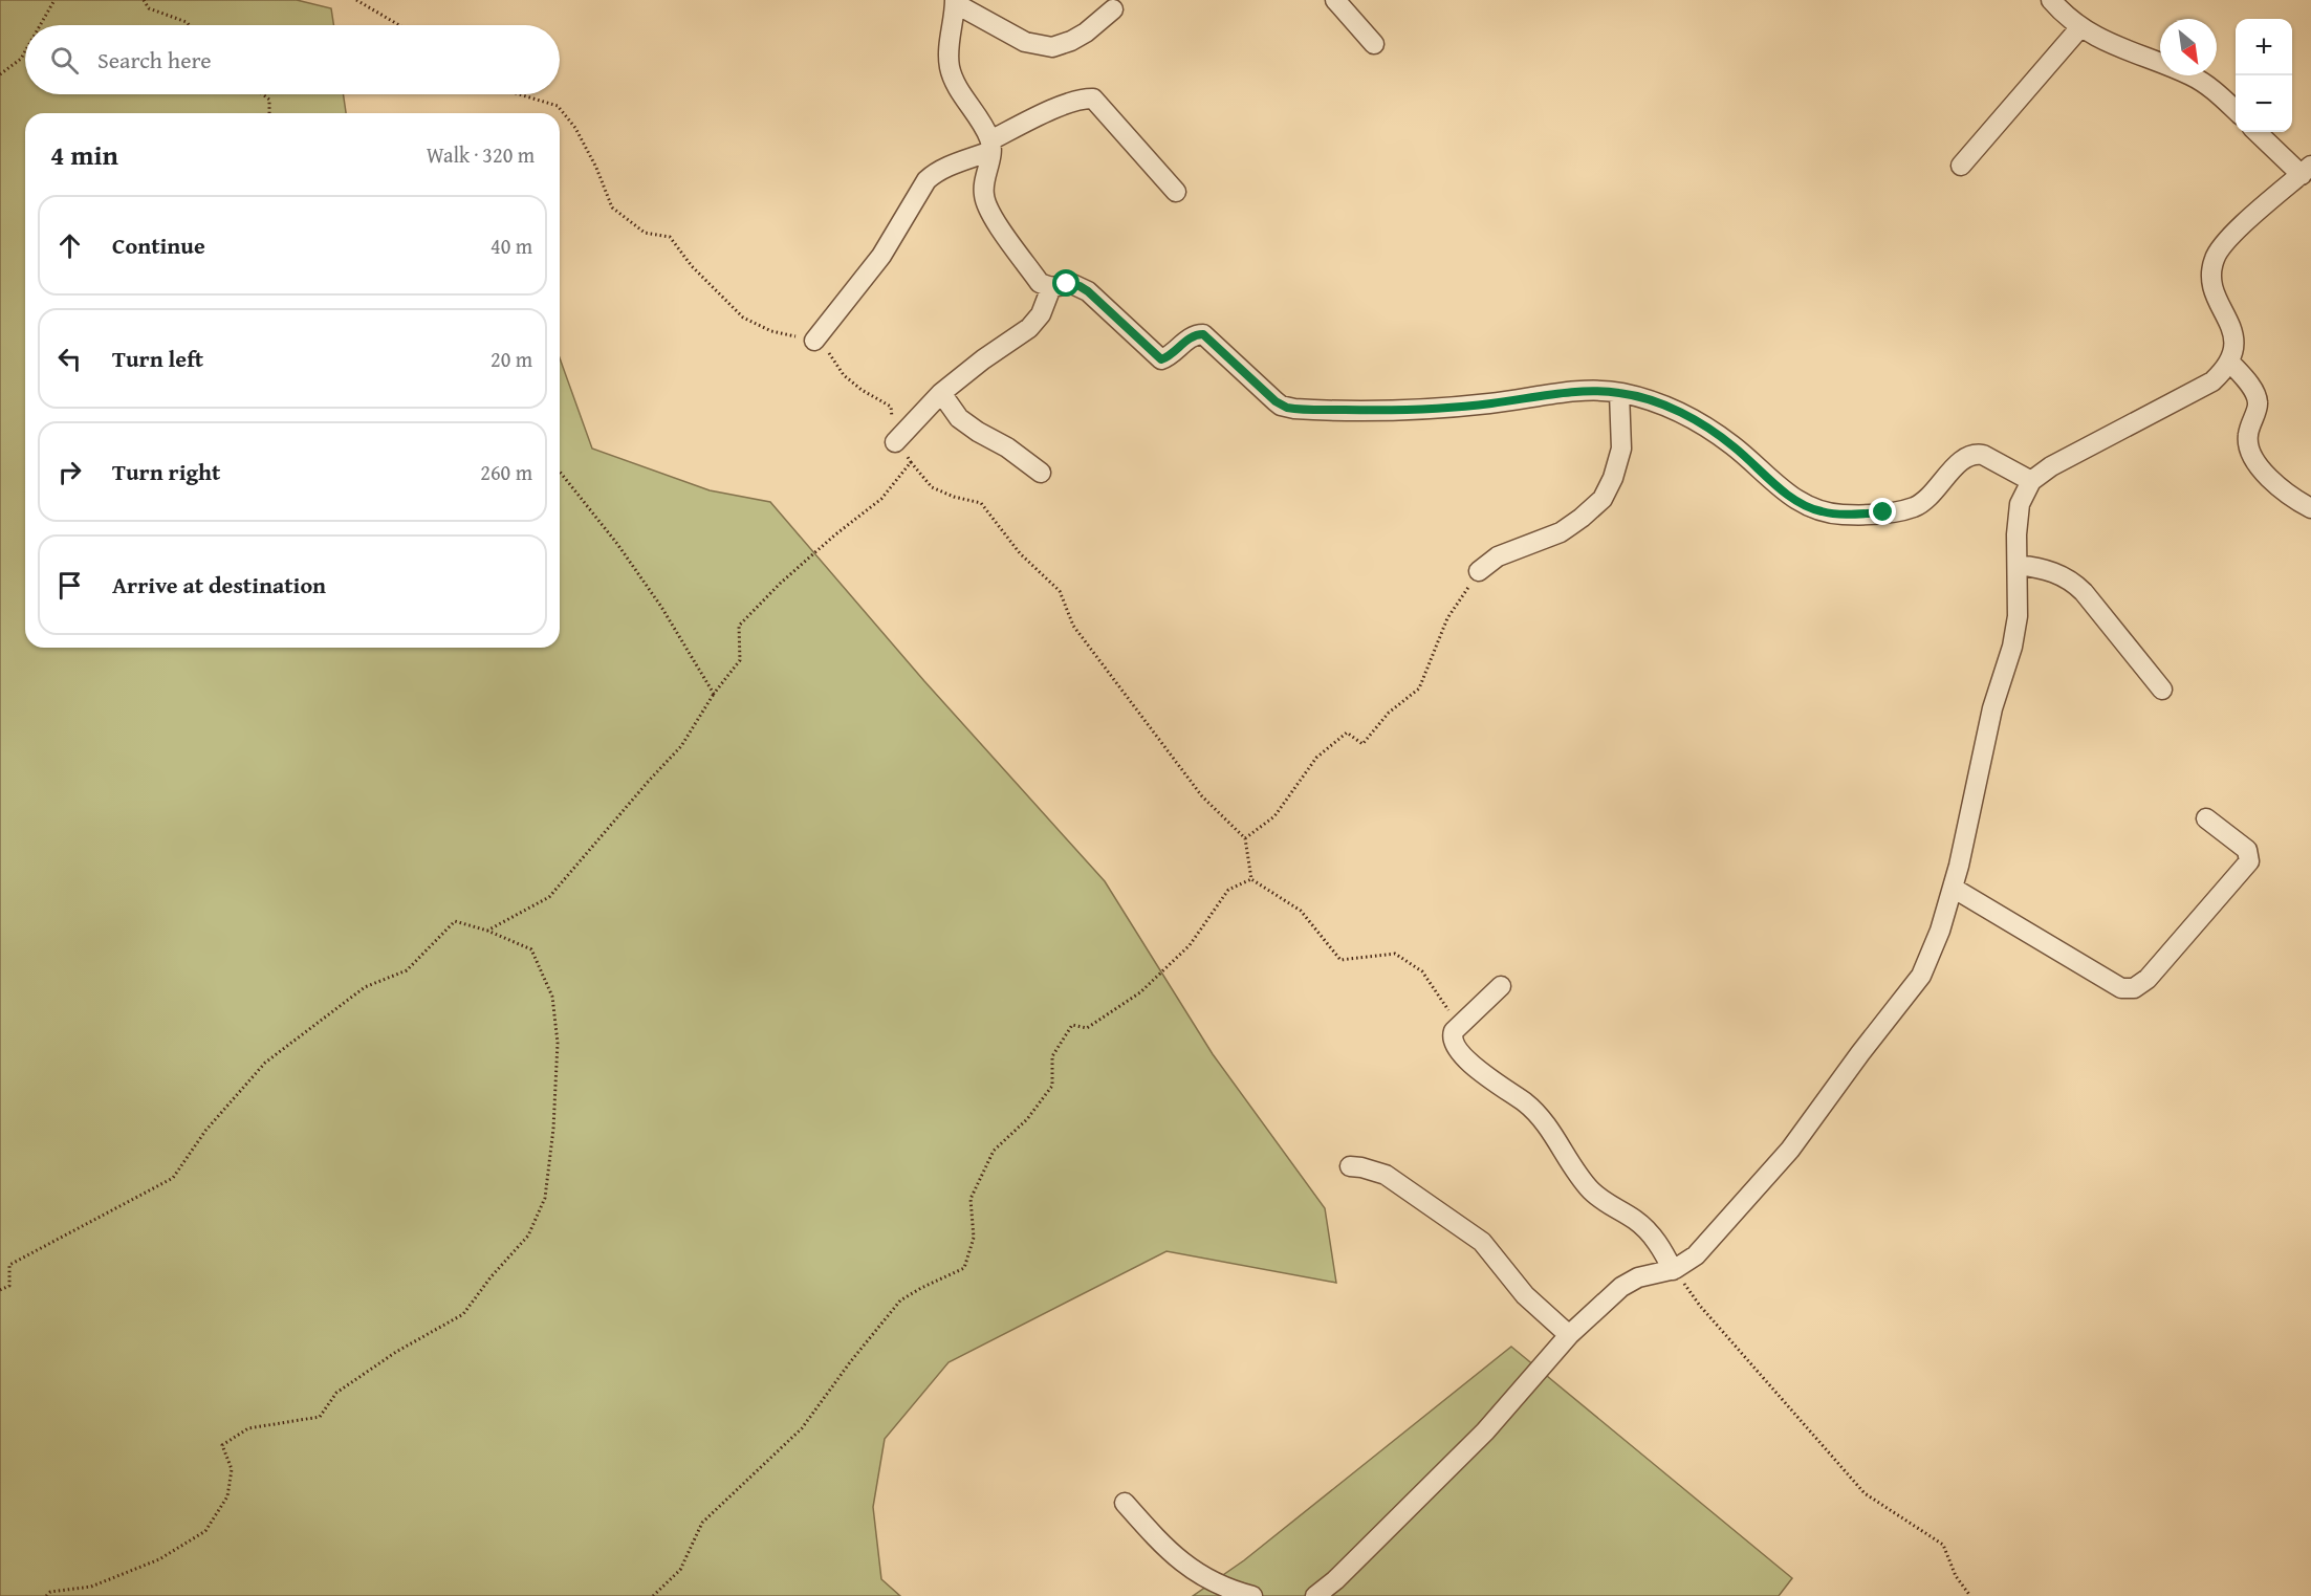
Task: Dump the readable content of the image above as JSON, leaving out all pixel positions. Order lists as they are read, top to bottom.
{
  "north": "bottom right",
  "page": {
    "map_buttons": ["+", "−"],
    "search": "Search here",
    "heading": ["4 min", "Walk · 320 m"],
    "list": [
      ["Continue", "40 m"],
      ["Turn left", "20 m"],
      ["Turn right", "260 m"],
      "Arrive at destination"
    ]
  }
}
